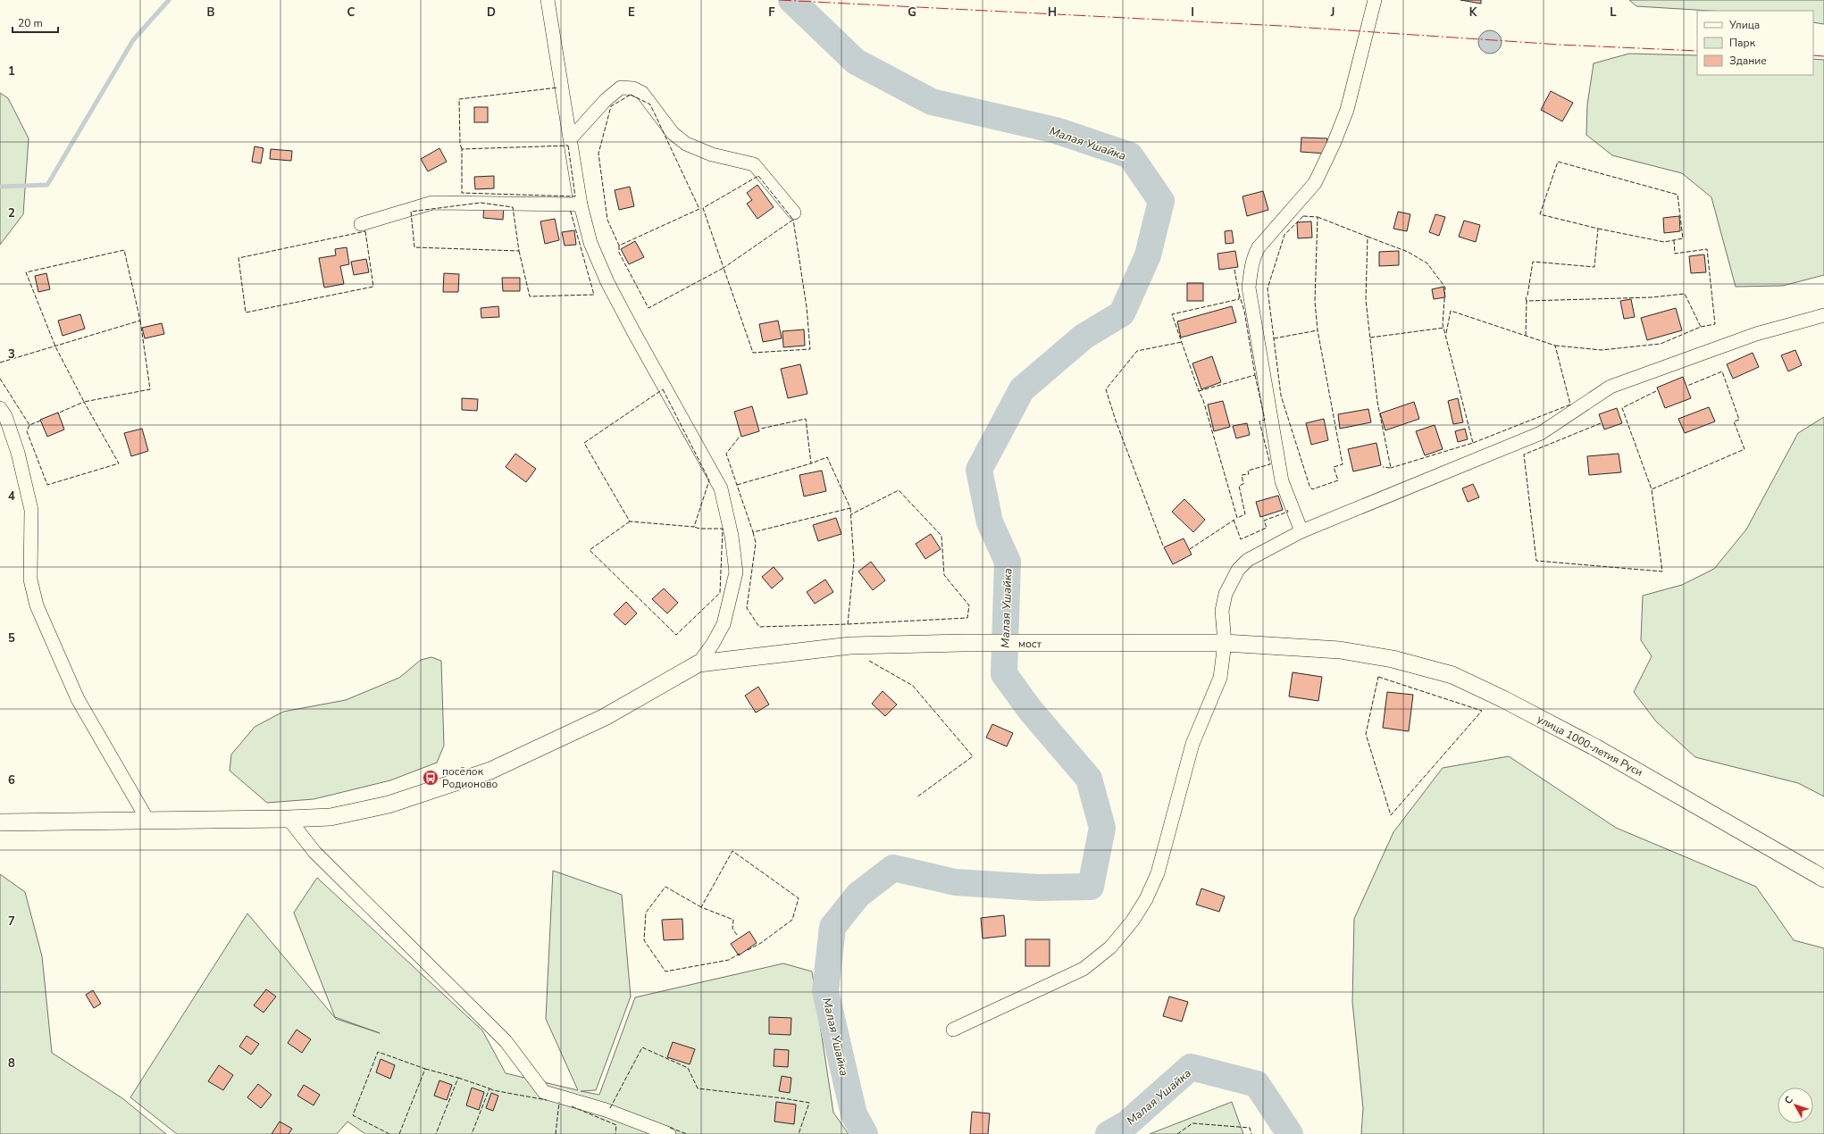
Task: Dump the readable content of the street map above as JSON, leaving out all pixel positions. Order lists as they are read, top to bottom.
{
  "streets": {
    "street": ["мост", "улица 1000-летия Руси"]
  },
  "crossings": [
    ["мост", "улица 1000-летия Руси"]
  ],
  "water": ["Малая Ушайка"],
  "places": {
    "bus stop": ["посёлок Родионово"]
  },
  "legend": ["Улица", "Парк", "Здание"],
  "scale_bar": "20 m",
  "north": "top left",
  "grid": {
    "columns": [
      "B",
      "C",
      "D",
      "E",
      "F",
      "G",
      "H",
      "I",
      "J",
      "K",
      "L"
    ],
    "rows": [
      "1",
      "2",
      "3",
      "4",
      "5",
      "6",
      "7",
      "8"
    ]
  }
}
